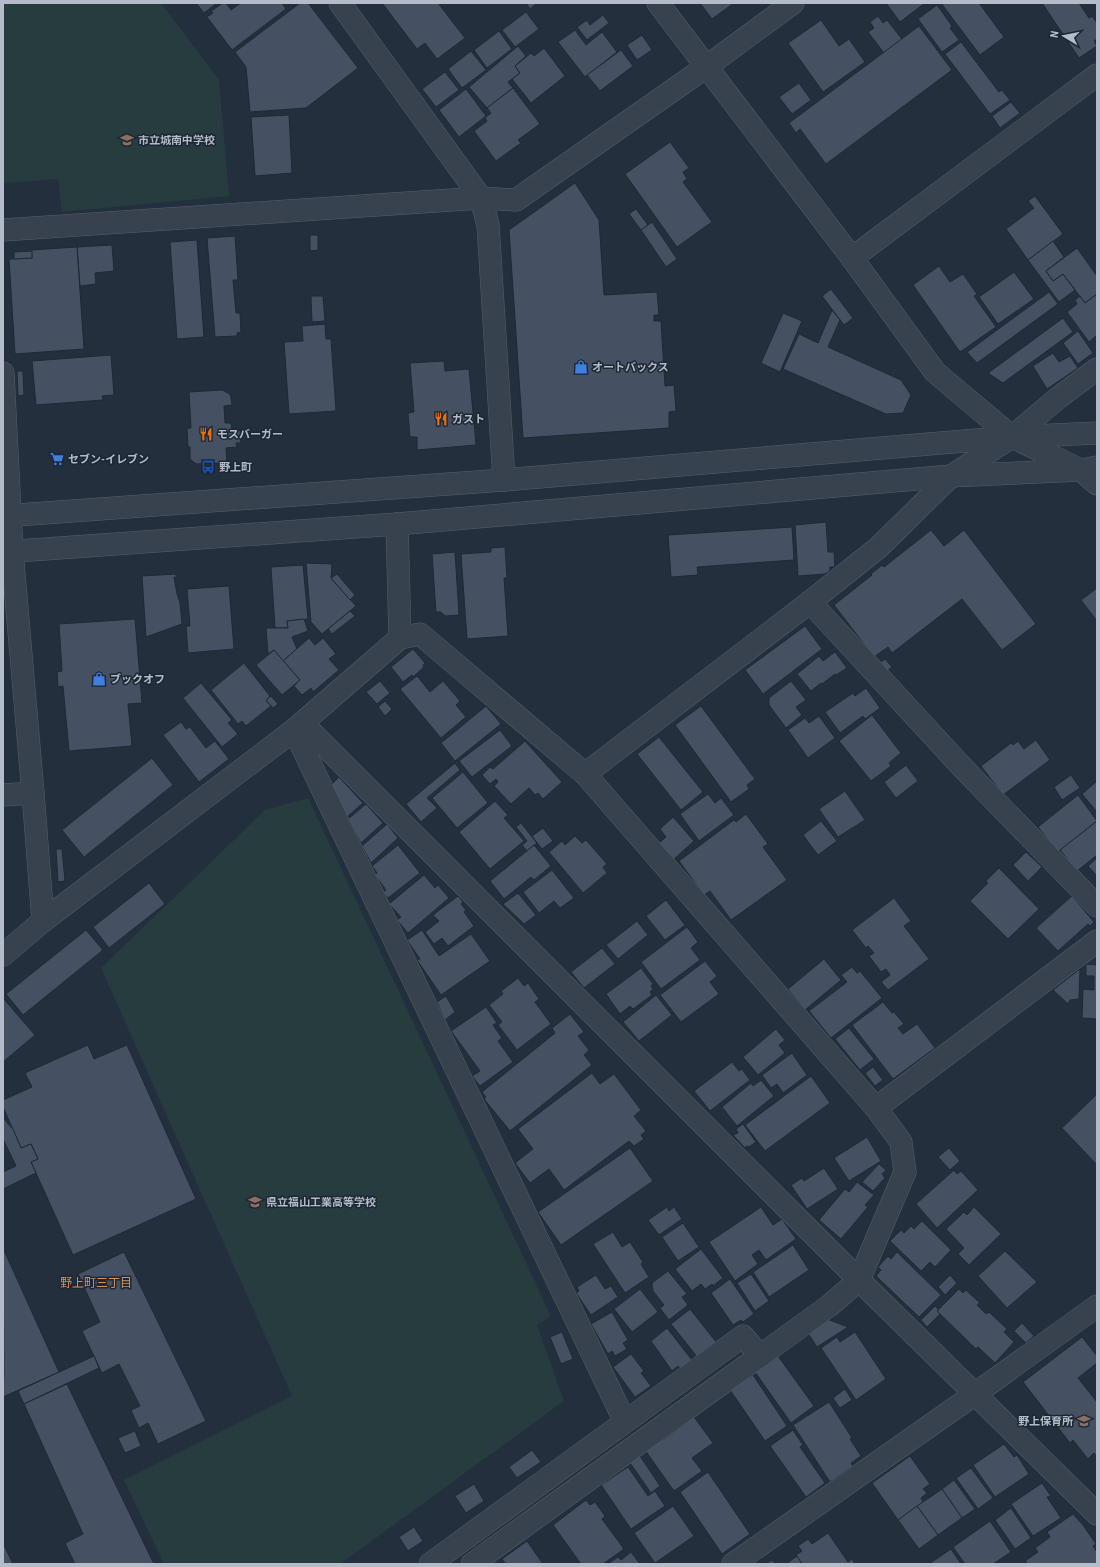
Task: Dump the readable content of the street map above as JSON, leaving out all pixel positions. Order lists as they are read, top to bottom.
{
  "districts": ["野上町三丁目"],
  "places": {
    "school or university": ["市立城南中学校", "県立福山工業高等学校", "野上保育所"],
    "shop": ["オートバックス", "ブックオフ"],
    "restaurant": ["ガスト", "モスバーガー"],
    "supermarket": ["セブン-イレブン"],
    "bus stop": ["野上町"]
  },
  "north": "left"
}
